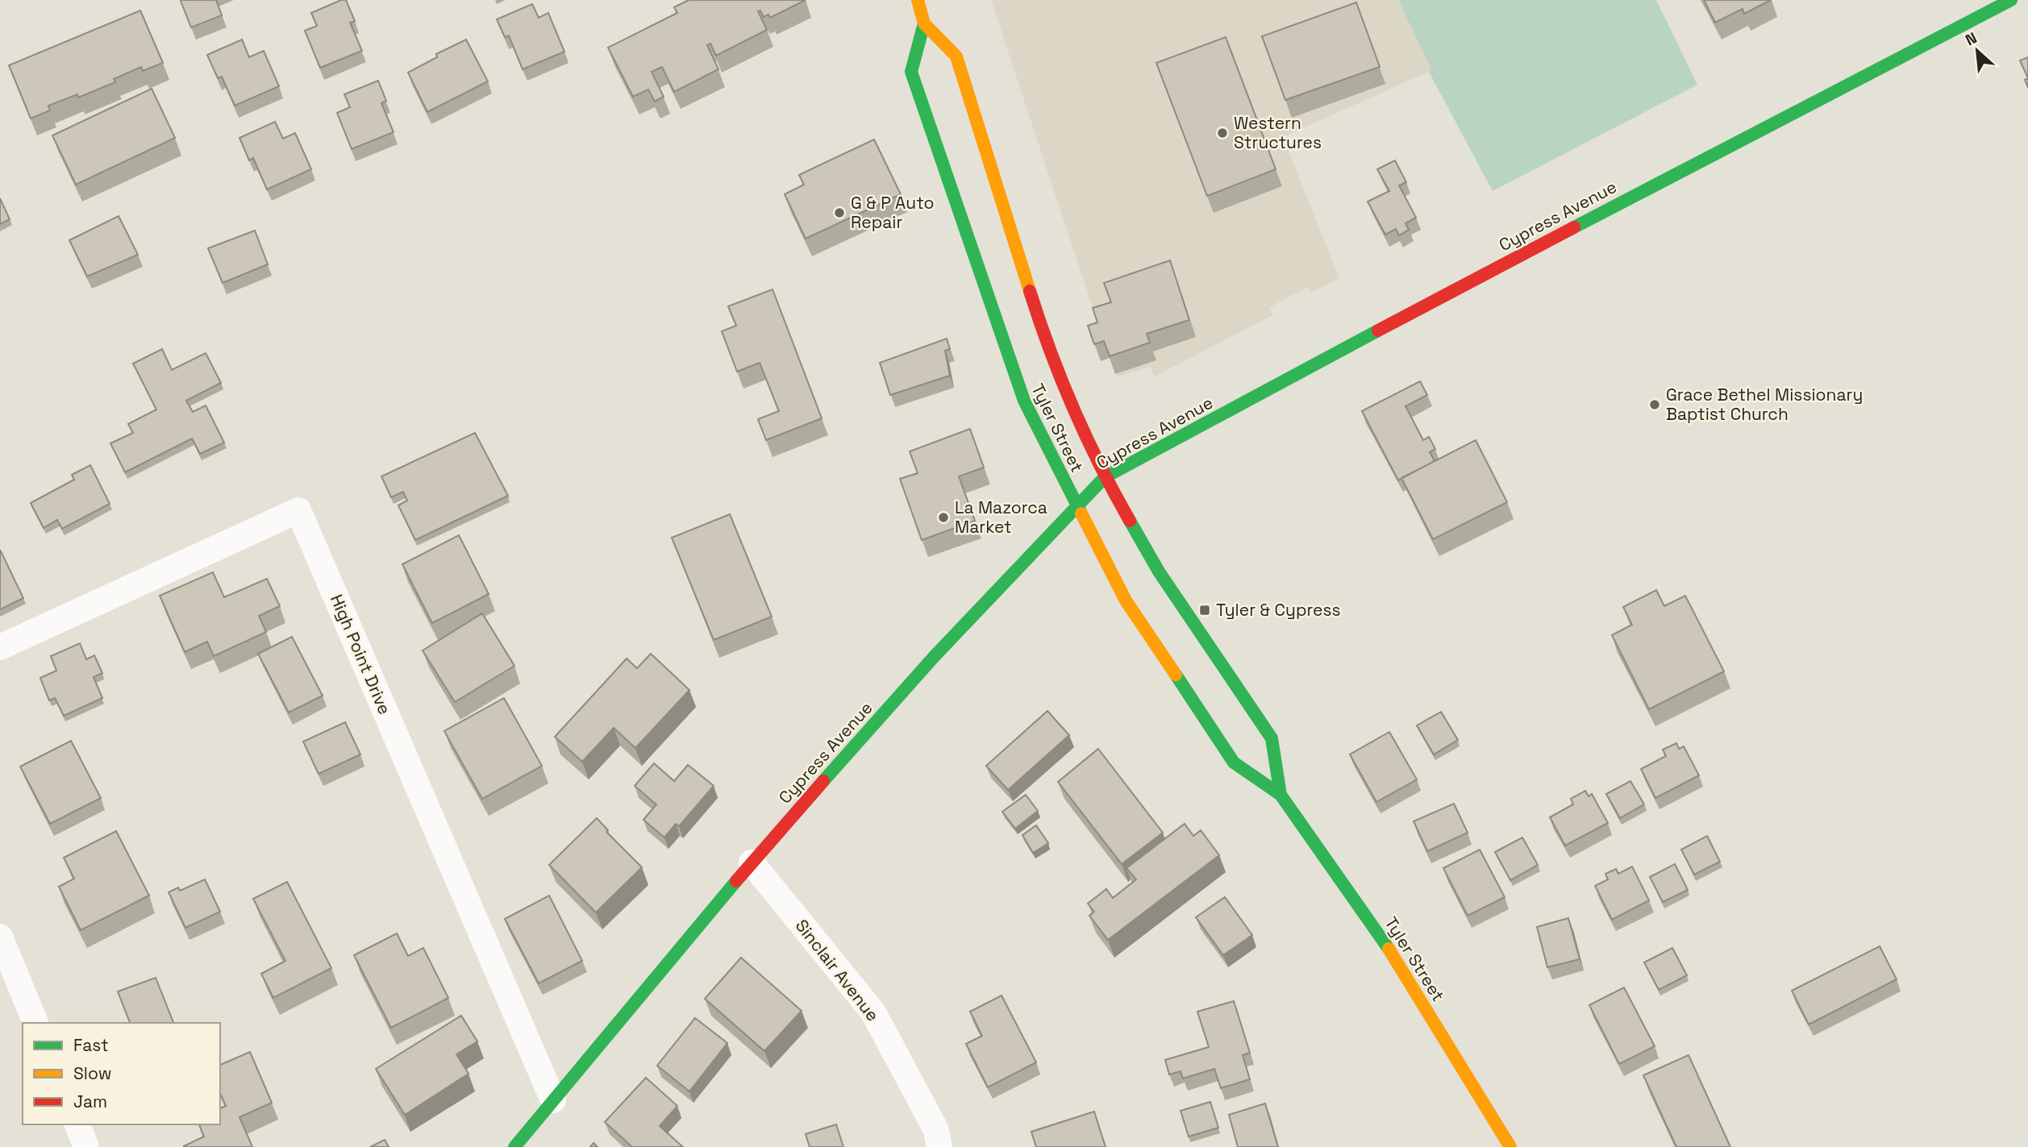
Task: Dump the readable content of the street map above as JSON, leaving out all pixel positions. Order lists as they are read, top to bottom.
{
  "streets": {
    "main road": ["Cypress Avenue", "Tyler Street"],
    "street": ["High Point Drive", "Sinclair Avenue"]
  },
  "crossings": [
    ["Cypress Avenue", "Tyler Street"],
    ["Cypress Avenue", "High Point Drive"],
    ["Cypress Avenue", "Sinclair Avenue"]
  ],
  "places": {
    "other": [
      "Western Structures",
      "G & P Auto Repair",
      "Grace Bethel Missionary Baptist Church",
      "La Mazorca Market"
    ],
    "transit": ["Tyler & Cypress"]
  },
  "legend": ["Fast", "Slow", "Jam"],
  "north": "top left"
}
